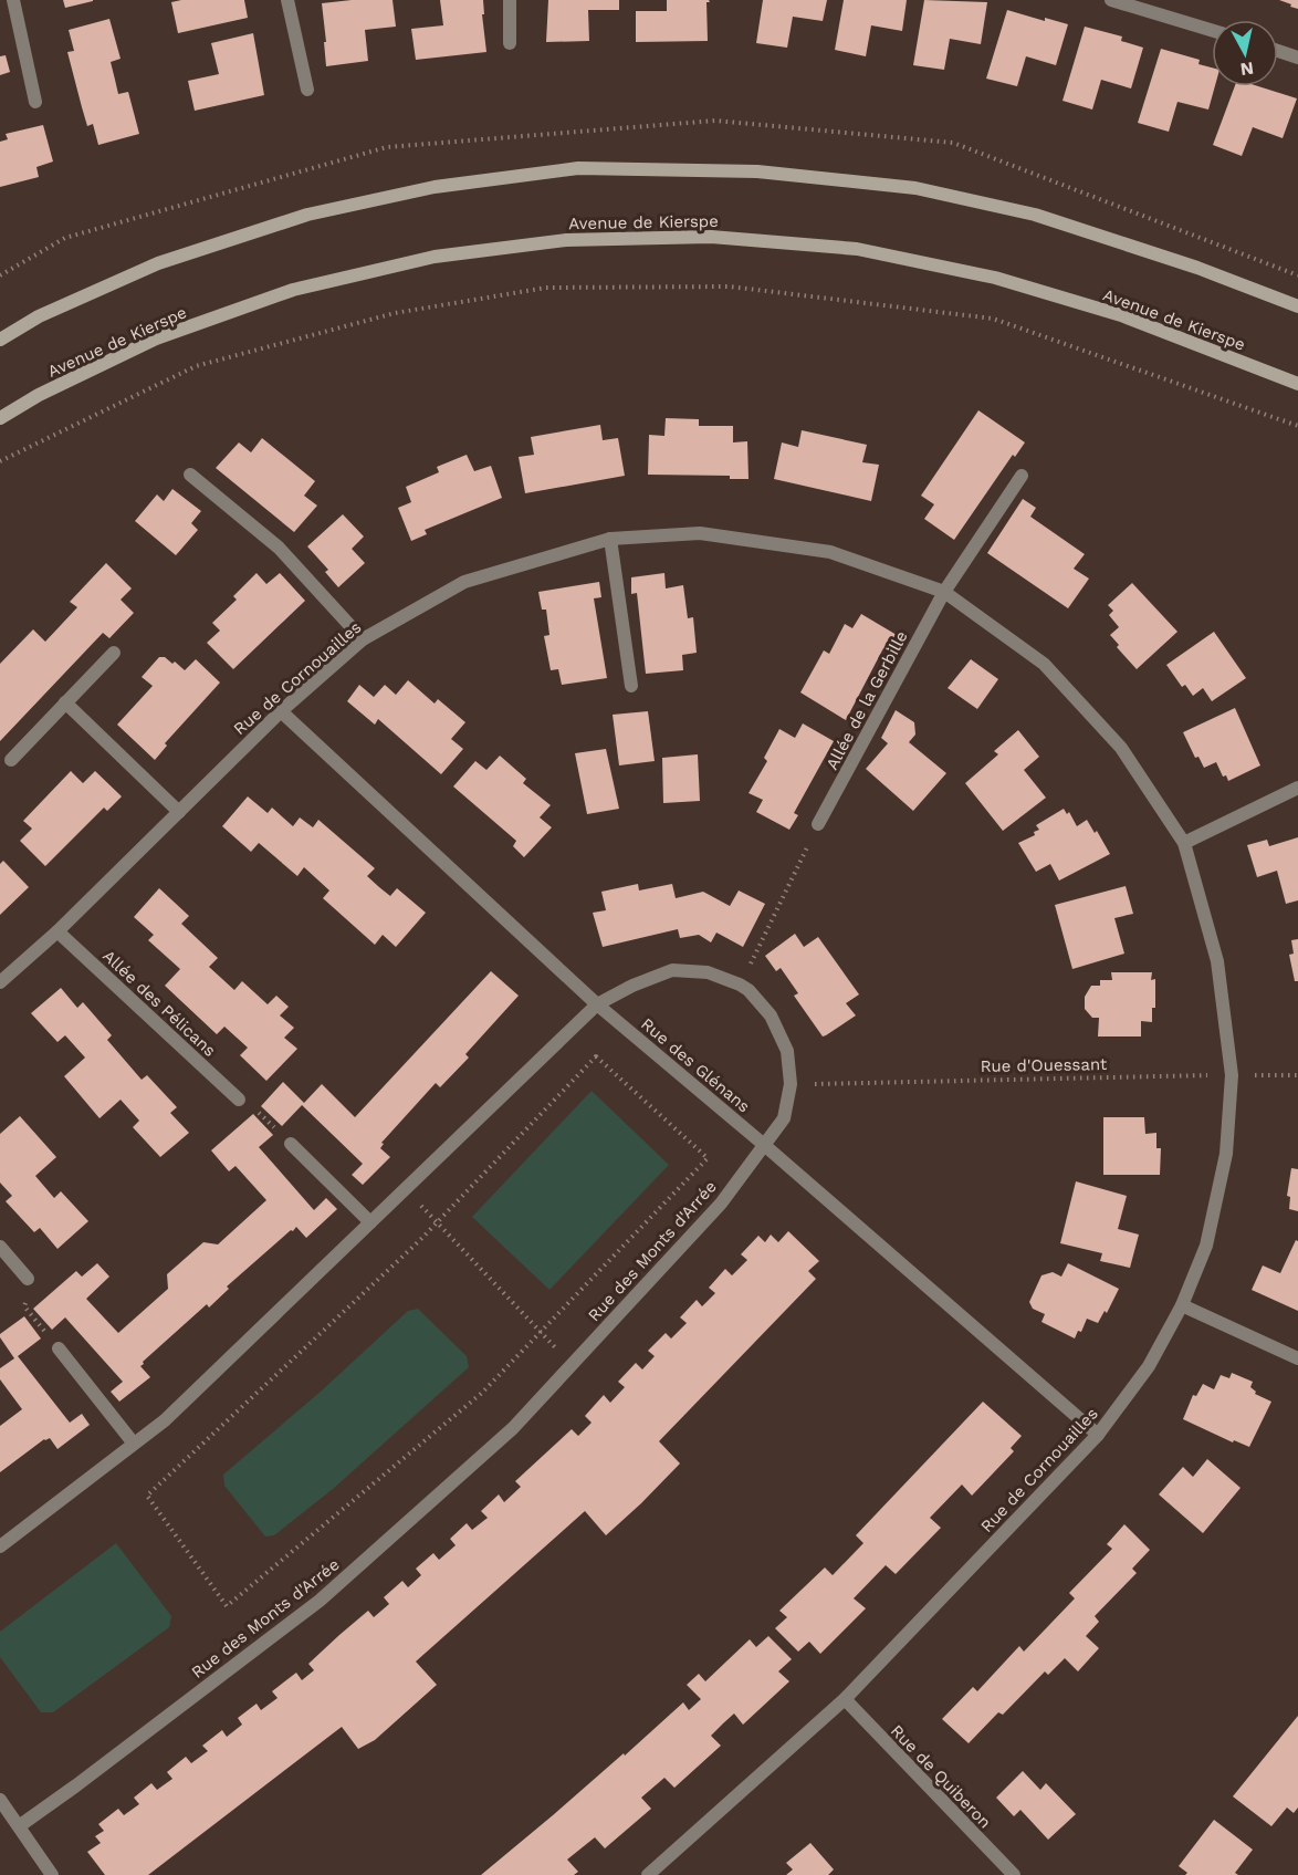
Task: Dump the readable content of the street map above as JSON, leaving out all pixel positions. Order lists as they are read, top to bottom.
{
  "streets": {
    "main road": ["Avenue de Kierspe"],
    "street": [
      "Rue de Cornouailles",
      "Allée de la Gerbille",
      "Allée des Pélicans",
      "Rue des Glénans",
      "Rue des Monts d'Arrée",
      "Rue de Quiberon"
    ],
    "path": ["Rue d'Ouessant"]
  },
  "crossings": [
    ["Rue de Cornouailles", "Allée de la Gerbille"],
    ["Rue de Cornouailles", "Allée des Pélicans"],
    ["Rue de Cornouailles", "Rue des Glénans"],
    ["Rue de Cornouailles", "Rue d'Ouessant"],
    ["Rue de Cornouailles", "Rue de Quiberon"],
    ["Rue des Glénans", "Rue des Monts d'Arrée"],
    ["Rue d'Ouessant", "Rue des Monts d'Arrée"]
  ],
  "north": "bottom"
}
